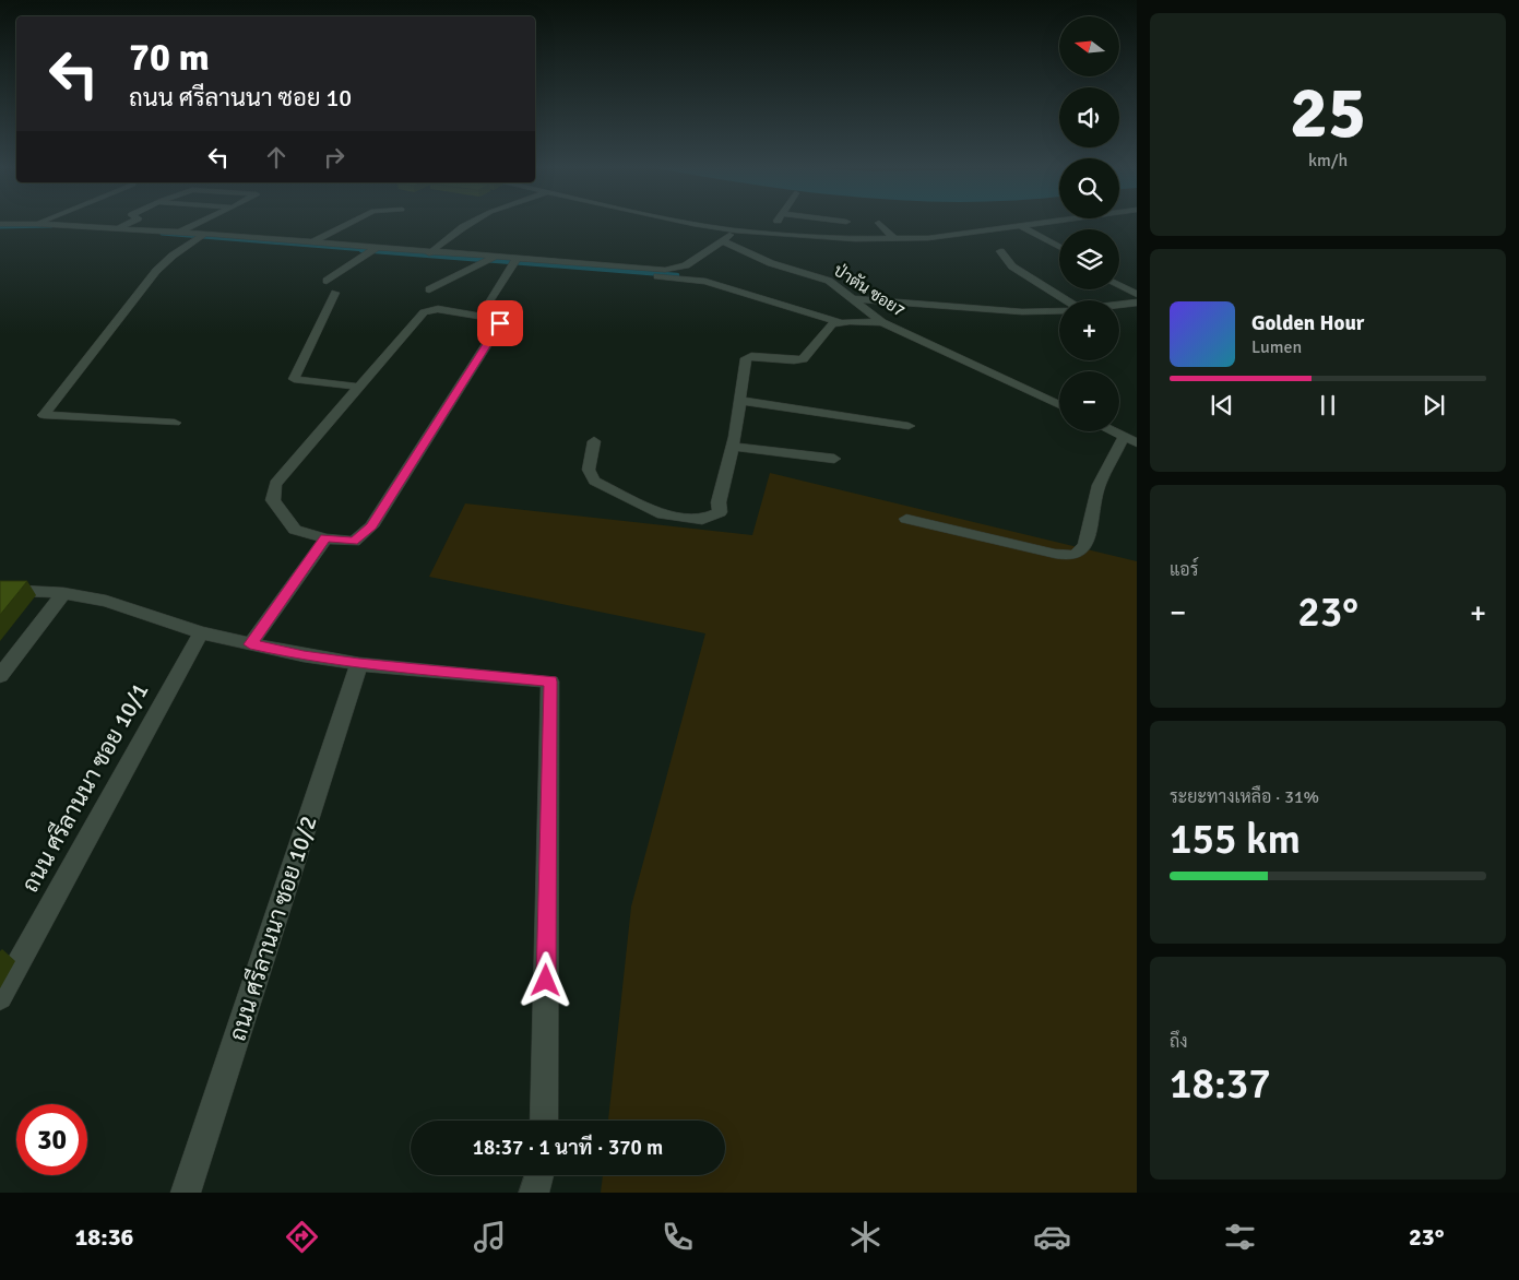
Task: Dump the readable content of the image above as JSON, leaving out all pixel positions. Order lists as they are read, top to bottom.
{
  "streets": {
    "street": ["ป่าตัน ซอย7", "ถนน ศรีลานนา ซอย 10/1", "ถนน ศรีลานนา ซอย 10/2"]
  },
  "north": "left",
  "page": {
    "tile": [
      ["25", "km/h"],
      "แอร์",
      ["ระยะทางเหลือ · 31%", "155 km"],
      ["ถึง", "18:37"]
    ],
    "map_buttons": ["+", "−"],
    "turn": ["70 m", "ถนน ศรีลานนา ซอย 10"],
    "song": ["Golden Hour", "Lumen"],
    "heat": ["−", "23°", "+"],
    "limit": "30",
    "trip": "18:37 · 1 นาที · 370 m",
    "tabs": ["18:36", "23°"]
  }
}
